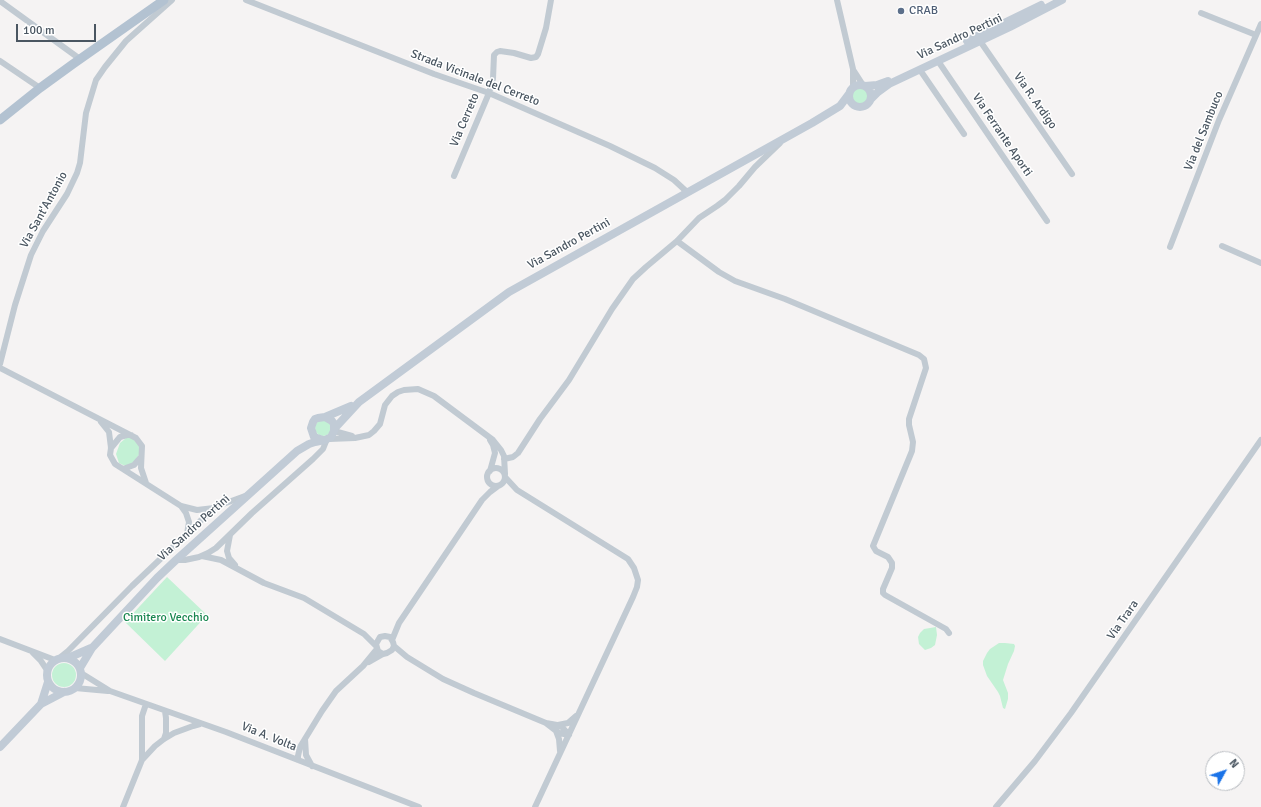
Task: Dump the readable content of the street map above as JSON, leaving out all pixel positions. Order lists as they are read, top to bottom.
{
  "streets": {
    "main road": ["Via Sandro Pertini"],
    "street": [
      "Strada Vicinale del Cerreto",
      "Via R. Ardigo",
      "Via Cerreto",
      "Via del Sambuco",
      "Via Ferrante Aporti",
      "Via Sant'Antonio",
      "Via Trara",
      "Via A. Volta"
    ]
  },
  "crossings": [
    ["Via Sandro Pertini", "Strada Vicinale del Cerreto"],
    ["Via Sandro Pertini", "Via R. Ardigo"],
    ["Via Sandro Pertini", "Via Ferrante Aporti"],
    ["Via Sandro Pertini", "Via A. Volta"],
    ["Strada Vicinale del Cerreto", "Via Cerreto"]
  ],
  "parks": ["Cimitero Vecchio"],
  "places": ["CRAB"],
  "scale_bar": "100 m",
  "north": "top right"
}
